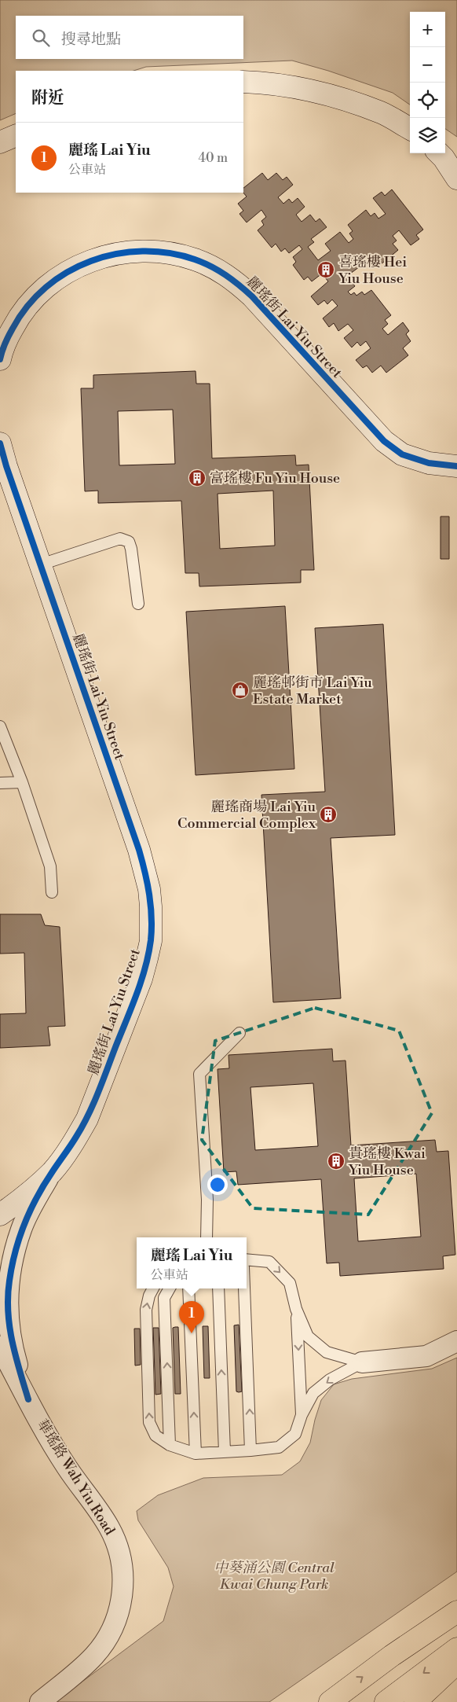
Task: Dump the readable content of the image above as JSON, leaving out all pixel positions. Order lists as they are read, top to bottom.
{
  "streets": {
    "street": ["麗瑤街 Lai Yiu Street", "華瑤路 Wah Yiu Road"]
  },
  "crossings": [
    ["麗瑤街 Lai Yiu Street", "華瑤路 Wah Yiu Road"]
  ],
  "parks": ["中葵涌公園 Central Kwai Chung Park"],
  "places": {
    "building": [
      "喜瑤樓 Hei Yiu House",
      "富瑤樓 Fu Yiu House",
      "麗瑤商場 Lai Yiu Commercial Complex",
      "貴瑤樓 Kwai Yiu House"
    ],
    "shop": ["麗瑤邨街市 Lai Yiu Estate Market"]
  },
  "page": {
    "map_buttons": ["+", "−"],
    "search": "搜尋地點",
    "heading": "附近",
    "list": [
      {
        "mark": "1",
        "name": "麗瑤 Lai Yiu",
        "note": "公車站",
        "value": "40 m"
      }
    ],
    "popup": ["麗瑤 Lai Yiu", "公車站"],
    "pins": "1"
  }
}
